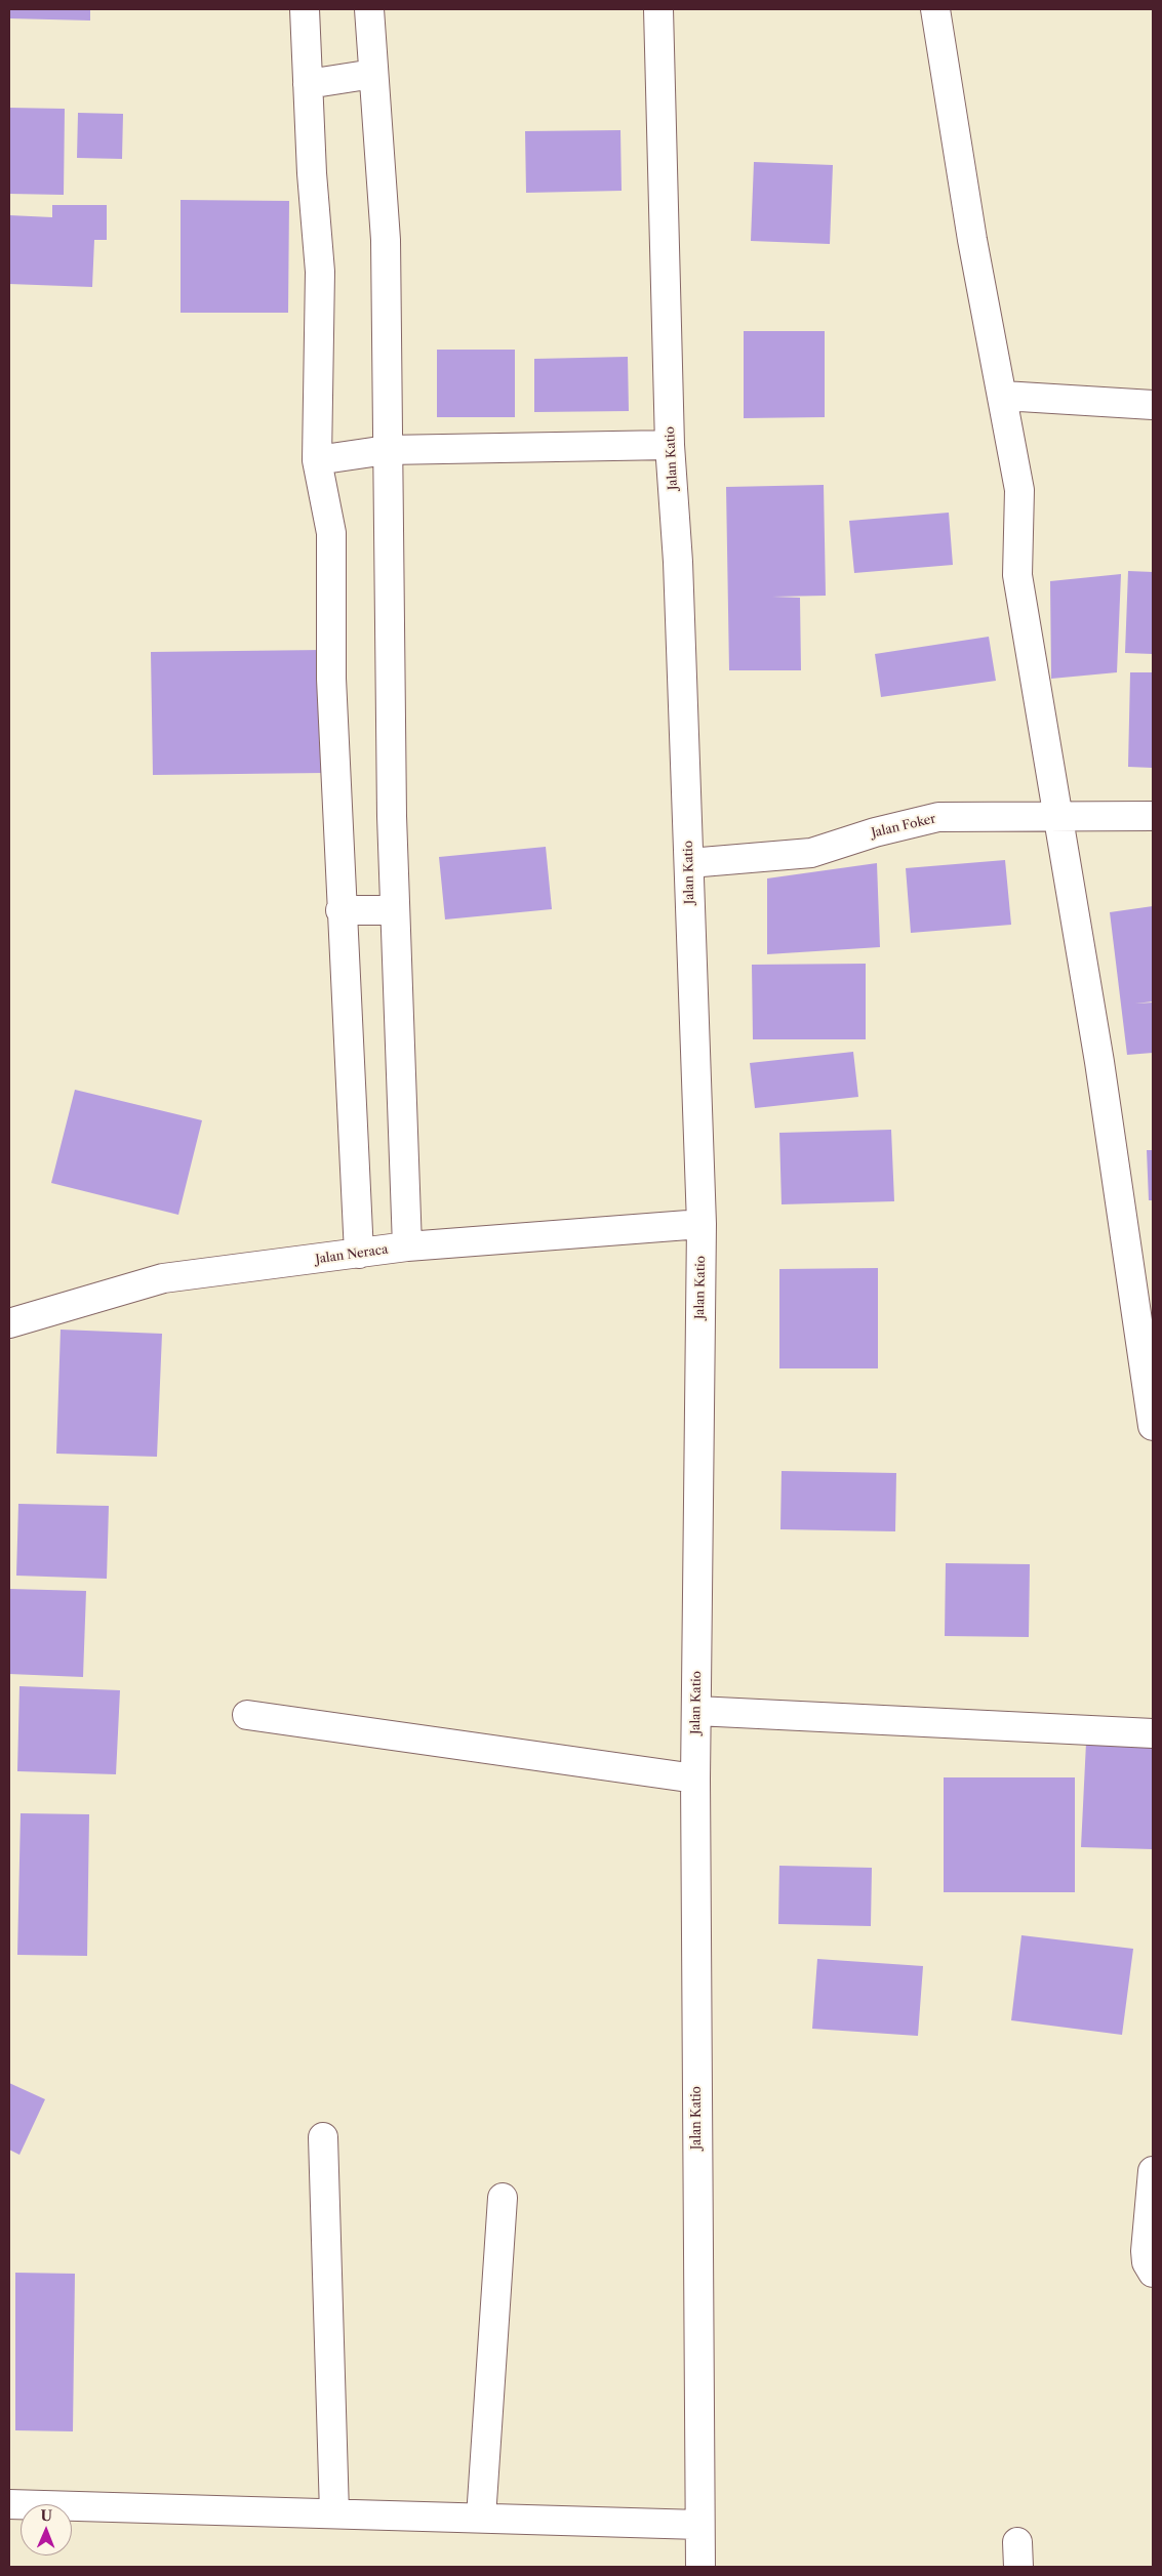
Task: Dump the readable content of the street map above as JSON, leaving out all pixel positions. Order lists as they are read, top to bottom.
{
  "streets": {
    "street": ["Jalan Katio", "Jalan Foker", "Jalan Neraca"]
  },
  "crossings": [
    ["Jalan Katio", "Jalan Foker"],
    ["Jalan Katio", "Jalan Neraca"]
  ],
  "north": "top"
}
